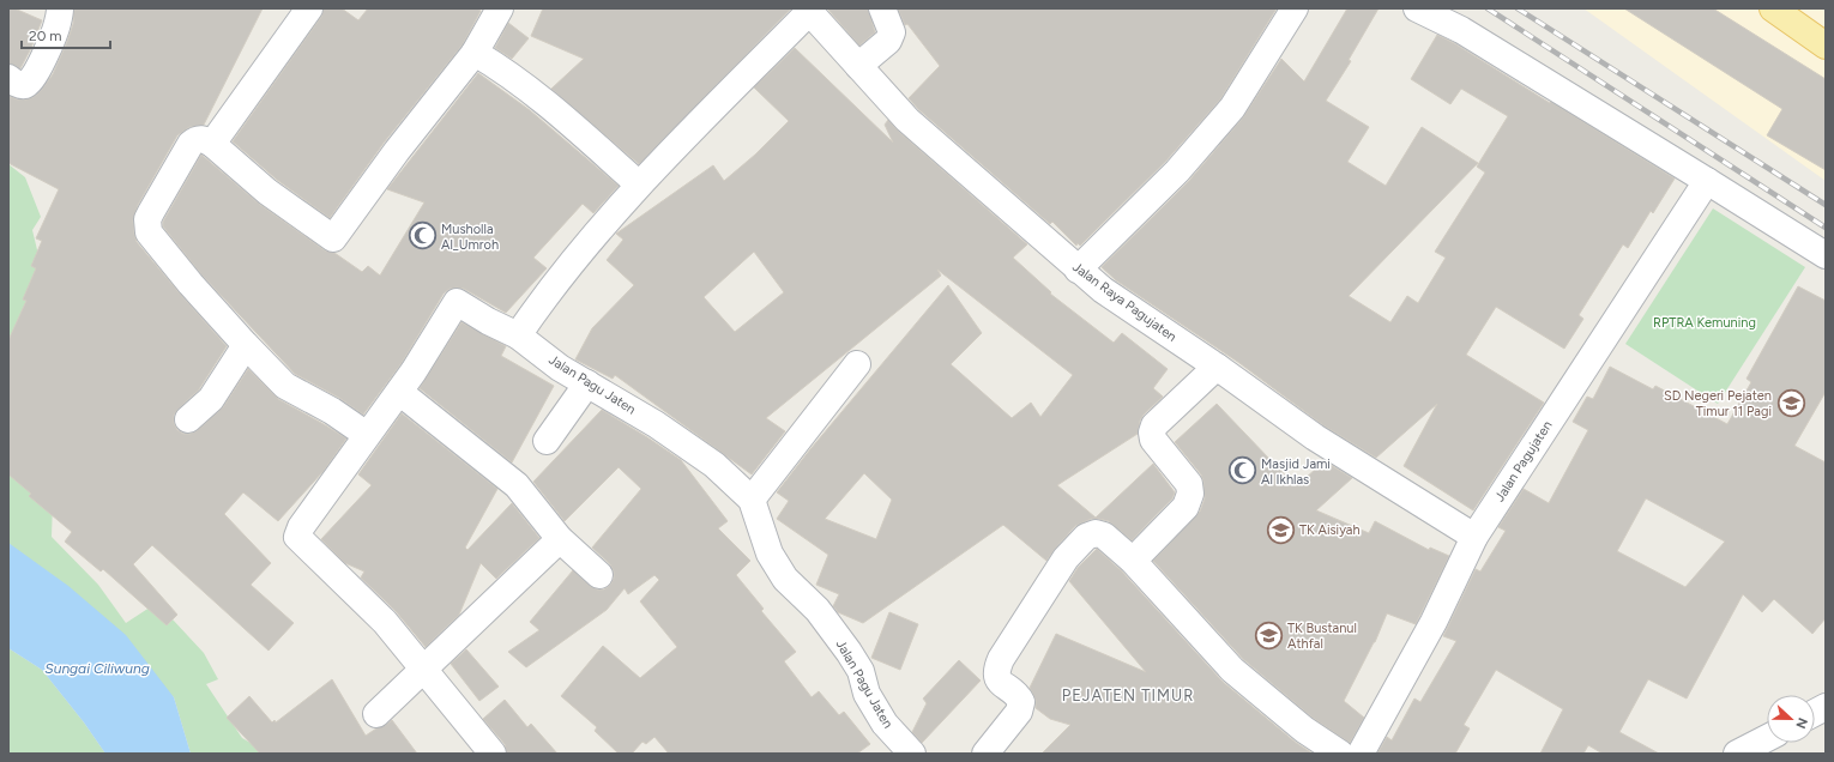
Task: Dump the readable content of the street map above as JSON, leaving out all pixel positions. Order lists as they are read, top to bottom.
{
  "streets": {
    "street": ["Jalan Raya Pagujaten", "Jalan Pagu Jaten", "Jalan Pagujaten"]
  },
  "crossings": [
    ["Jalan Raya Pagujaten", "Jalan Pagujaten"]
  ],
  "districts": ["PEJATEN TIMUR"],
  "water": ["Sungai Ciliwung"],
  "parks": ["RPTRA Kemuning"],
  "places": {
    "mosque": ["Musholla Al_Umroh", "Masjid Jami Al Ikhlas"],
    "school or university": ["SD Negeri Pejaten Timur 11 Pagi", "TK Aisiyah", "TK Bustanul Athfal"]
  },
  "scale_bar": "20 m",
  "north": "right"
}
